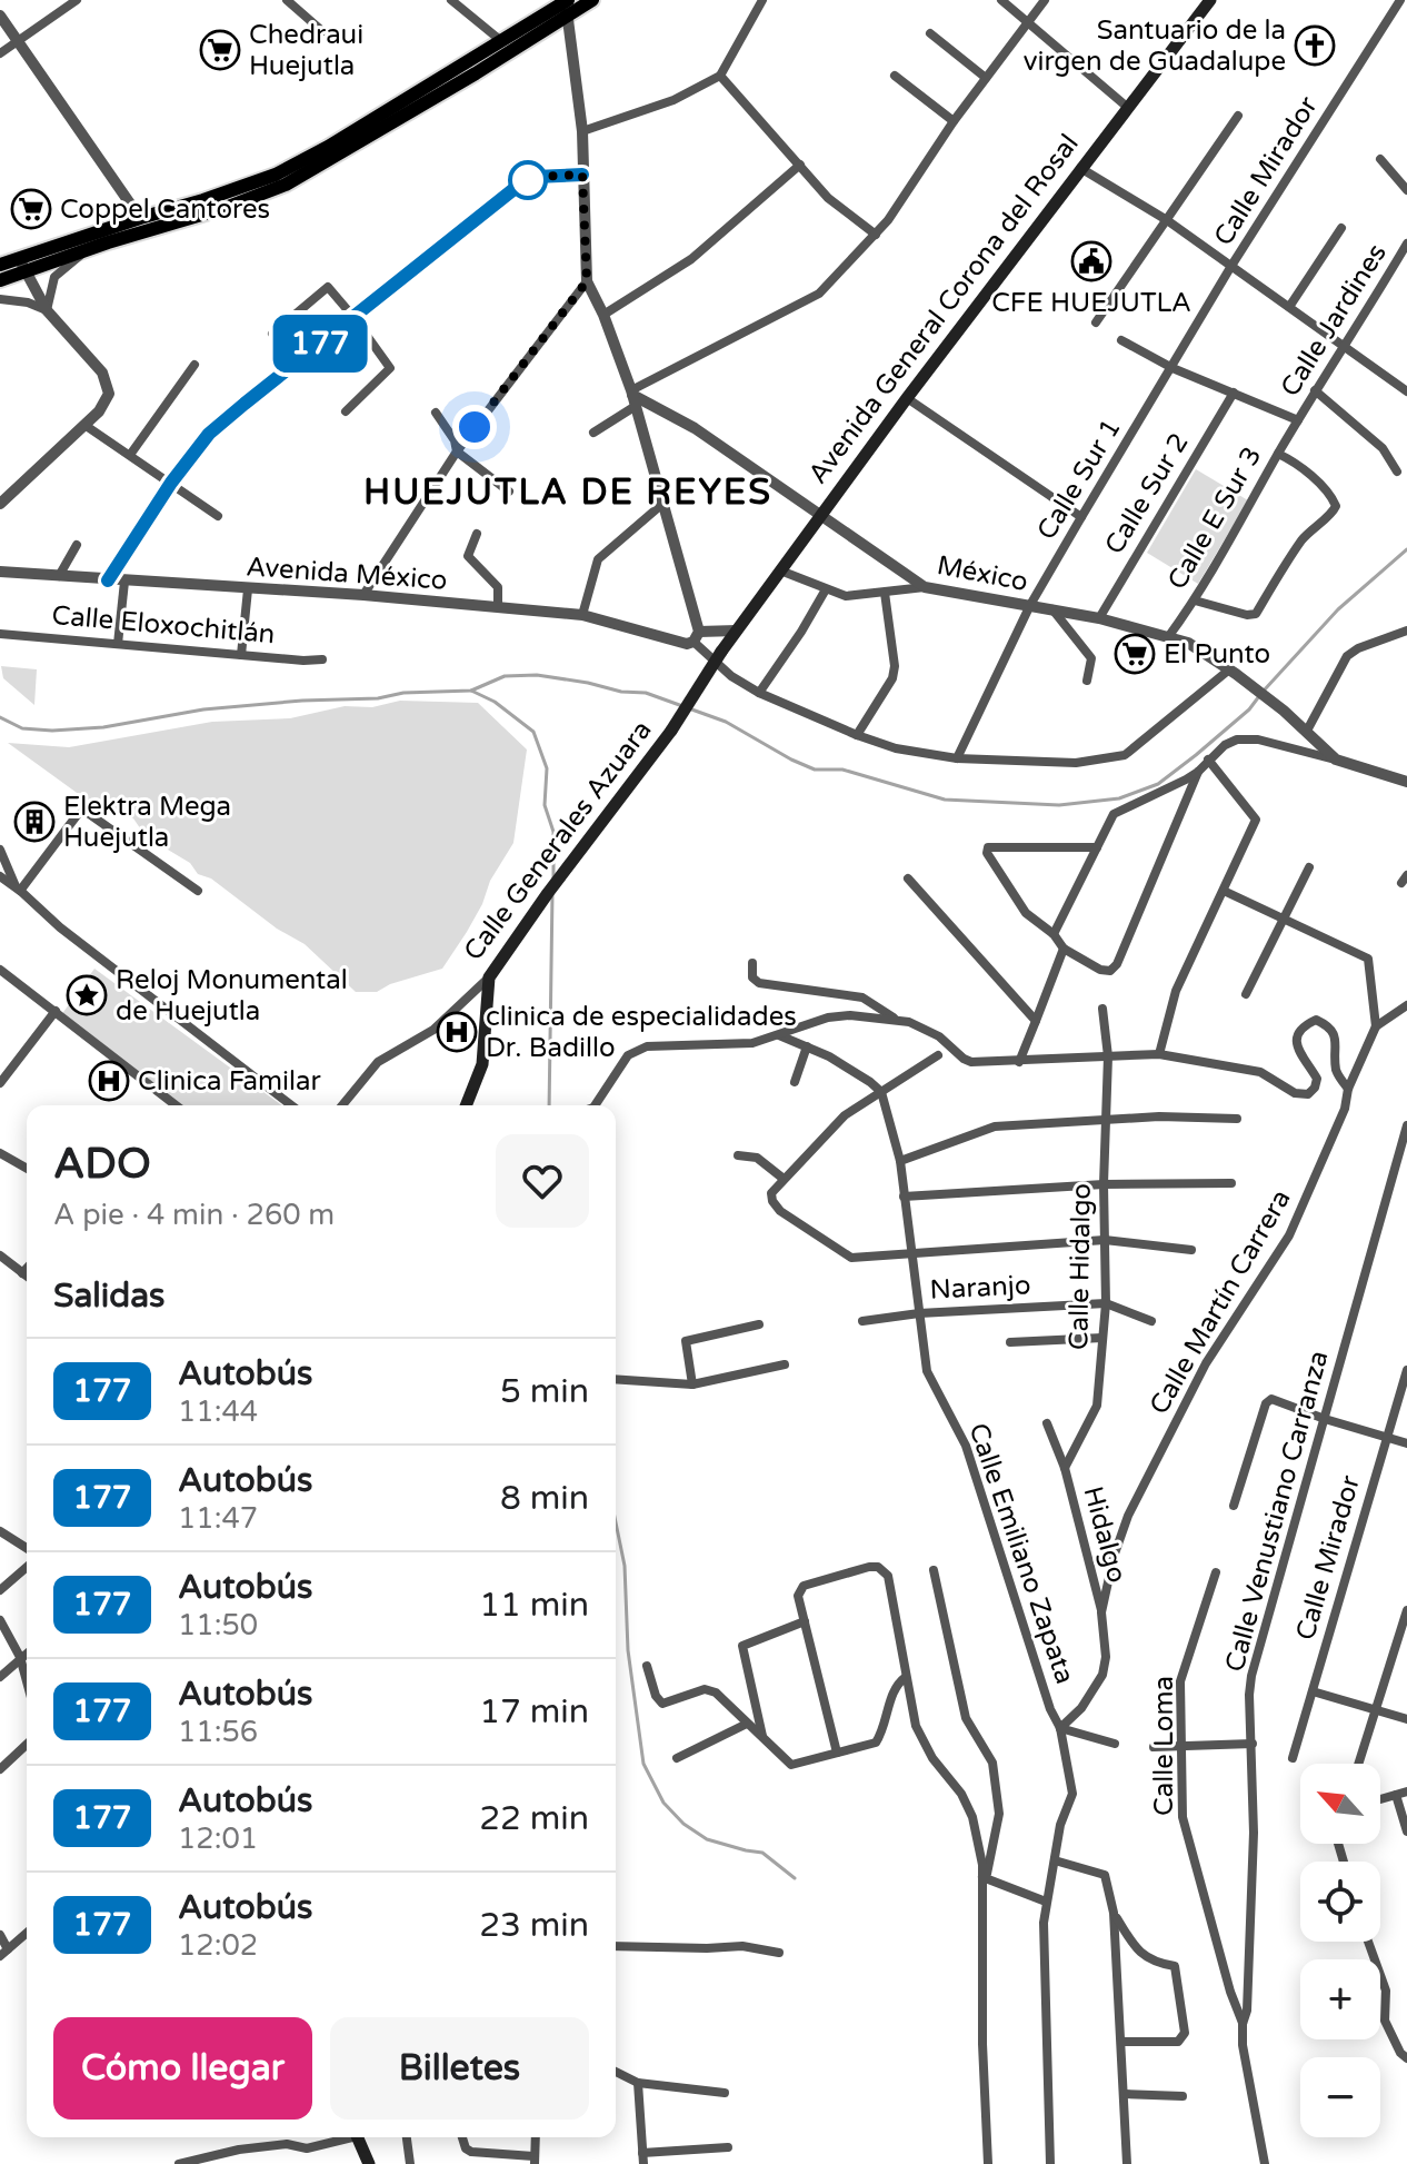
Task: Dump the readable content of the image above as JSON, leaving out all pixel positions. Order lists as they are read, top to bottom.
{
  "streets": {
    "main road": ["Avenida General Corona del Rosal", "Calle Generales Azuara"],
    "street": [
      "Calle Mirador",
      "Calle Jardines",
      "Calle Sur 1",
      "Calle Sur 2",
      "Calle E Sur 3",
      "Avenida México",
      "México",
      "Calle Eloxochitlán",
      "Calle Hidalgo",
      "Naranjo",
      "Calle Martín Carrera",
      "Calle Venustiano Carranza",
      "Hidalgo",
      "Calle Emiliano Zapata",
      "Calle Loma"
    ]
  },
  "crossings": [
    ["Calle Mirador", "Calle Sur 1"],
    ["Avenida General Corona del Rosal", "Avenida México"],
    ["Avenida General Corona del Rosal", "México"],
    ["Avenida General Corona del Rosal", "Calle Generales Azuara"],
    ["Calle Jardines", "Calle E Sur 3"],
    ["Calle Sur 1", "México"],
    ["Calle Sur 2", "México"],
    ["Calle E Sur 3", "México"],
    ["Calle Hidalgo", "Naranjo"],
    ["Calle Hidalgo", "Hidalgo"],
    ["Naranjo", "Calle Emiliano Zapata"],
    ["Calle Martín Carrera", "Hidalgo"],
    ["Calle Martín Carrera", "Calle Emiliano Zapata"],
    ["Calle Venustiano Carranza", "Calle Loma"]
  ],
  "districts": ["HUEJUTLA DE REYES"],
  "places": {
    "church": ["Santuario de la virgen de Guadalupe"],
    "supermarket": ["Chedraui Huejutla", "Coppel Cantores", "El Punto"],
    "public building": ["CFE HUEJUTLA"],
    "building": ["Elektra Mega Huejutla"],
    "place": ["Reloj Monumental de Huejutla"],
    "hospital": ["clinica de especialidades Dr. Badillo", "Clinica Familar"]
  },
  "lines": ["bus line 177"],
  "north": "top left",
  "page": {
    "on_map": "177",
    "heading": [
      ["ADO", "A pie · 4 min · 260 m"],
      "Salidas"
    ],
    "list": [
      {
        "mark": "177",
        "name": "Autobús",
        "note": "11:44",
        "value": "5 min"
      },
      {
        "mark": "177",
        "name": "Autobús",
        "note": "11:47",
        "value": "8 min"
      },
      {
        "mark": "177",
        "name": "Autobús",
        "note": "11:50",
        "value": "11 min"
      },
      {
        "mark": "177",
        "name": "Autobús",
        "note": "11:56",
        "value": "17 min"
      },
      {
        "mark": "177",
        "name": "Autobús",
        "note": "12:01",
        "value": "22 min"
      },
      {
        "mark": "177",
        "name": "Autobús",
        "note": "12:02",
        "value": "23 min"
      }
    ],
    "map_buttons": ["+", "−"],
    "buttons": ["Cómo llegar", "Billetes"]
  }
}
